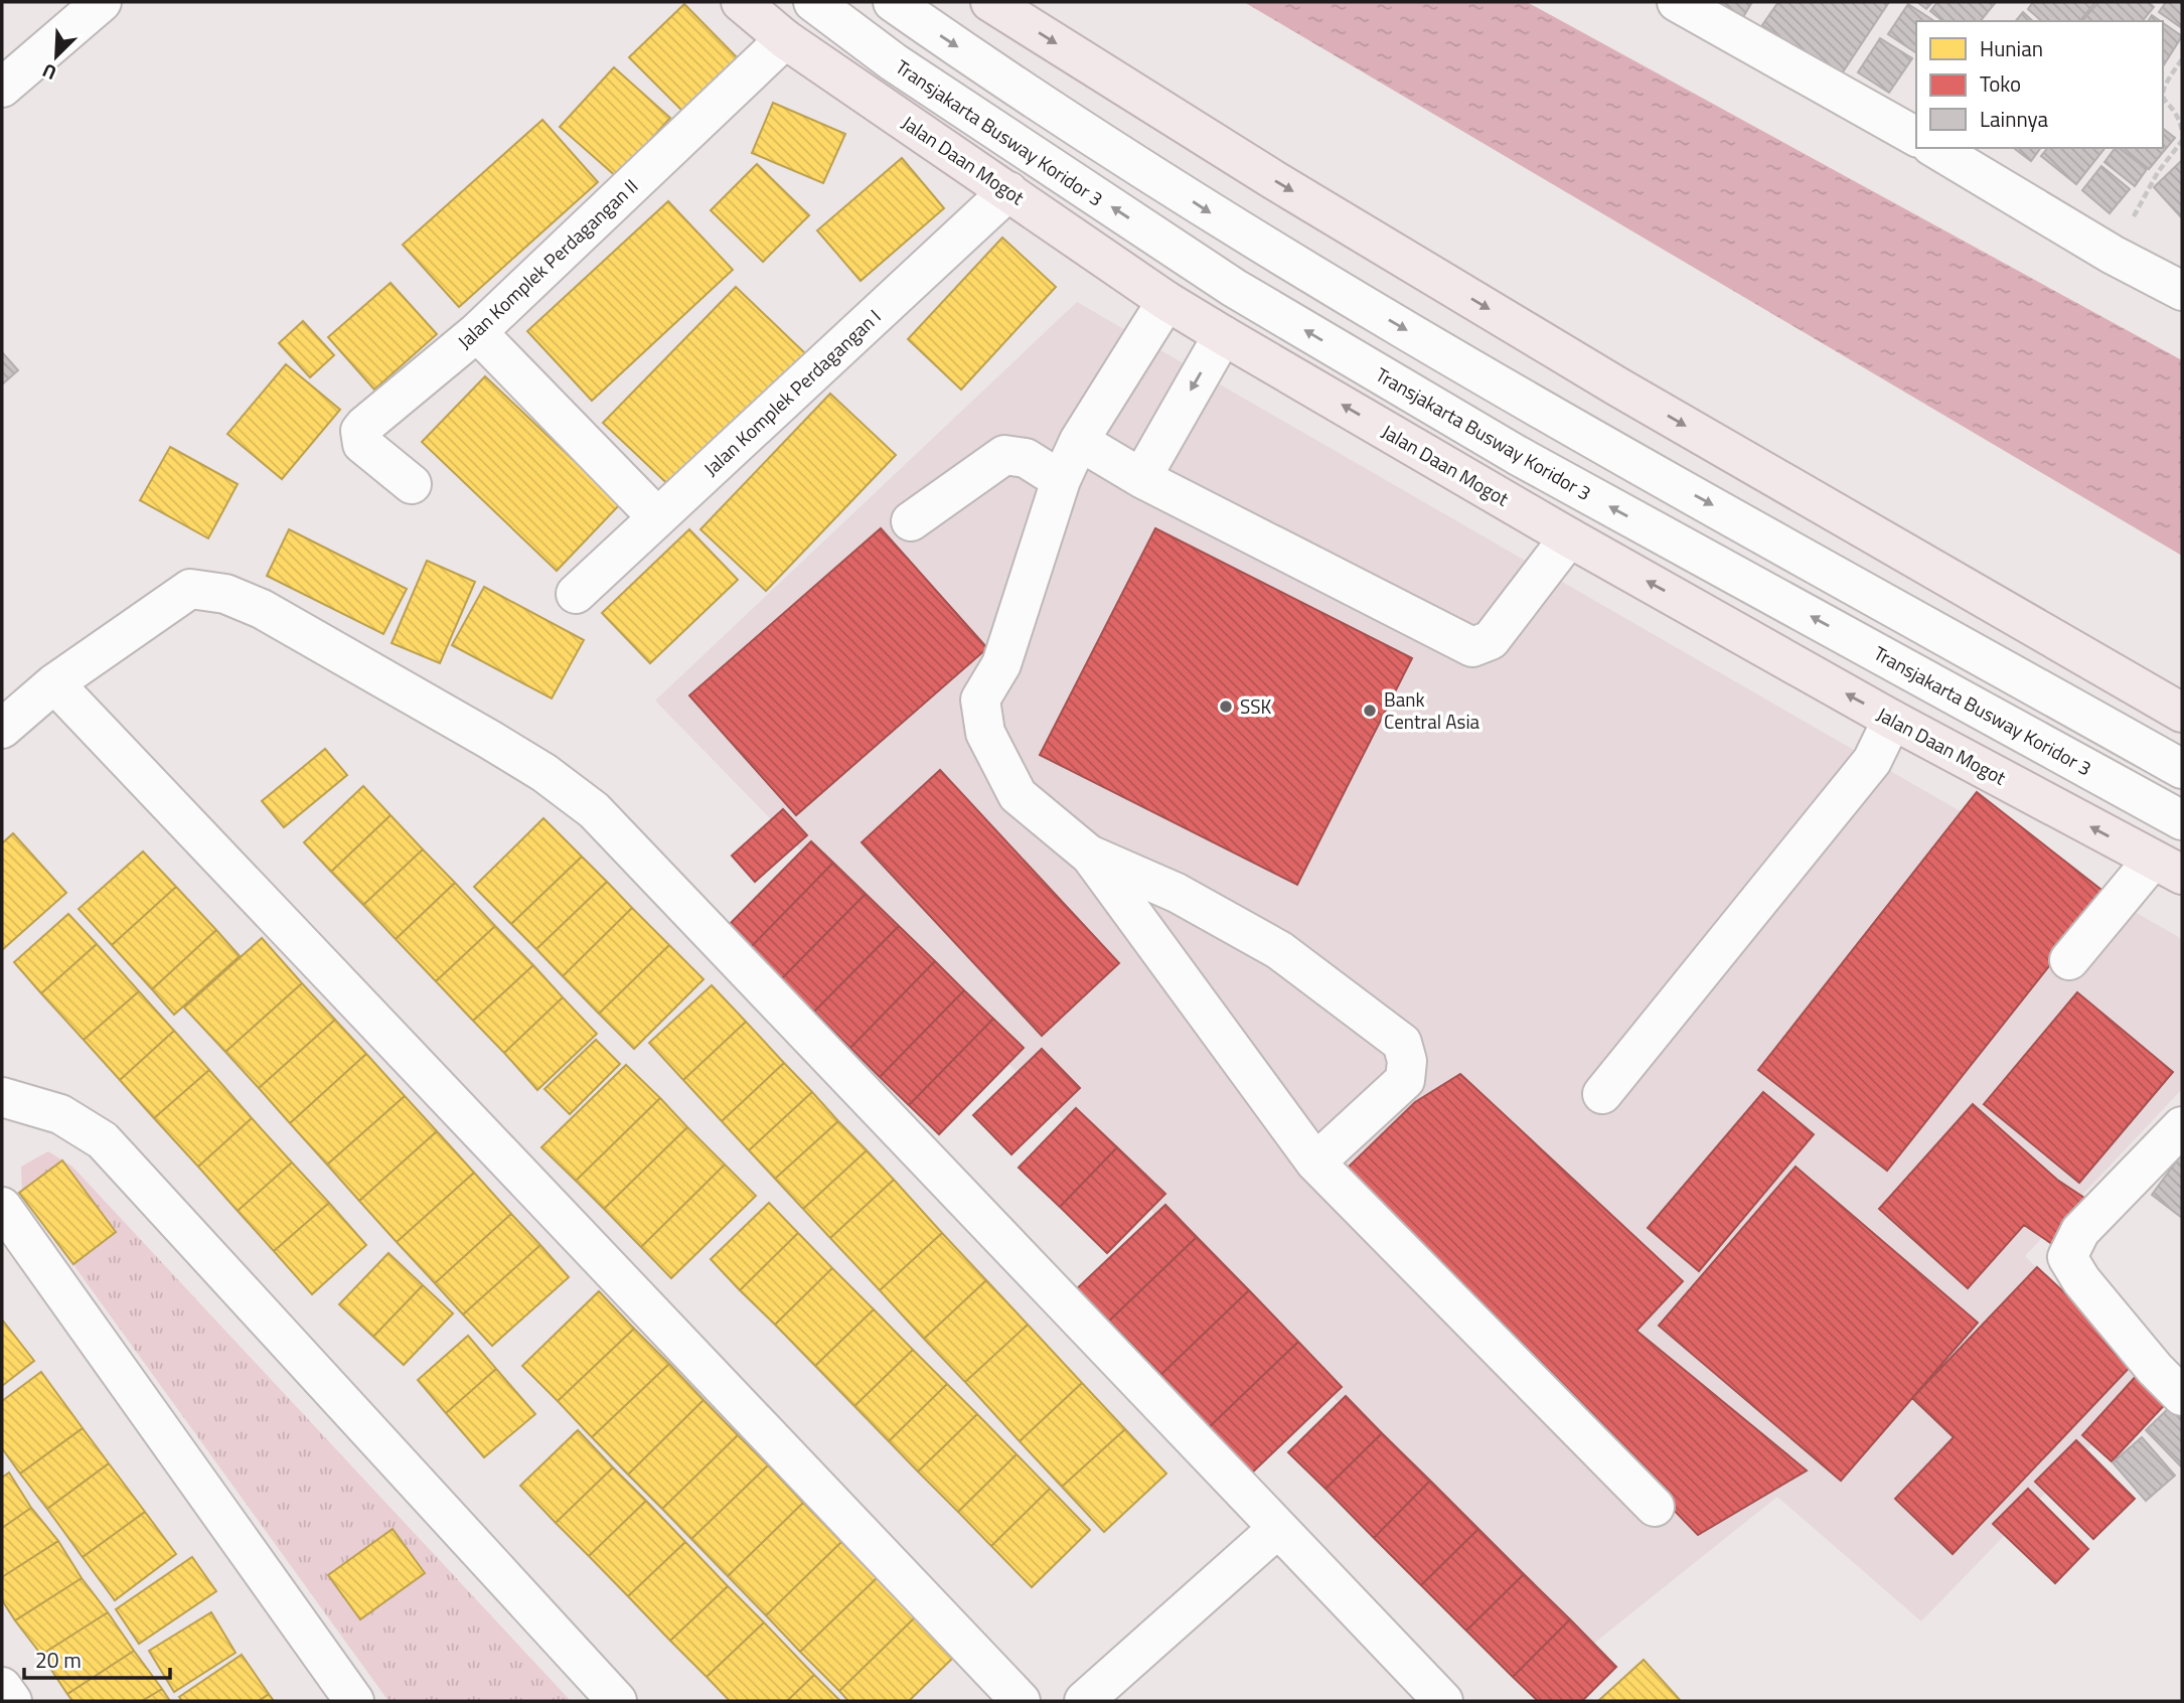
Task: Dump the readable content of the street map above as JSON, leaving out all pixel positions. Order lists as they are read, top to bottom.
{
  "streets": {
    "highway": ["Jalan Daan Mogot"],
    "street": ["Transjakarta Busway Koridor 3", "Jalan Komplek Perdagangan II", "Jalan Komplek Perdagangan I"]
  },
  "crossings": [
    ["Jalan Daan Mogot", "Jalan Komplek Perdagangan II"],
    ["Jalan Daan Mogot", "Jalan Komplek Perdagangan I"]
  ],
  "places": ["SSK", "Bank Central Asia"],
  "legend": ["Hunian", "Toko", "Lainnya"],
  "scale_bar": "20 m",
  "north": "bottom left"
}
